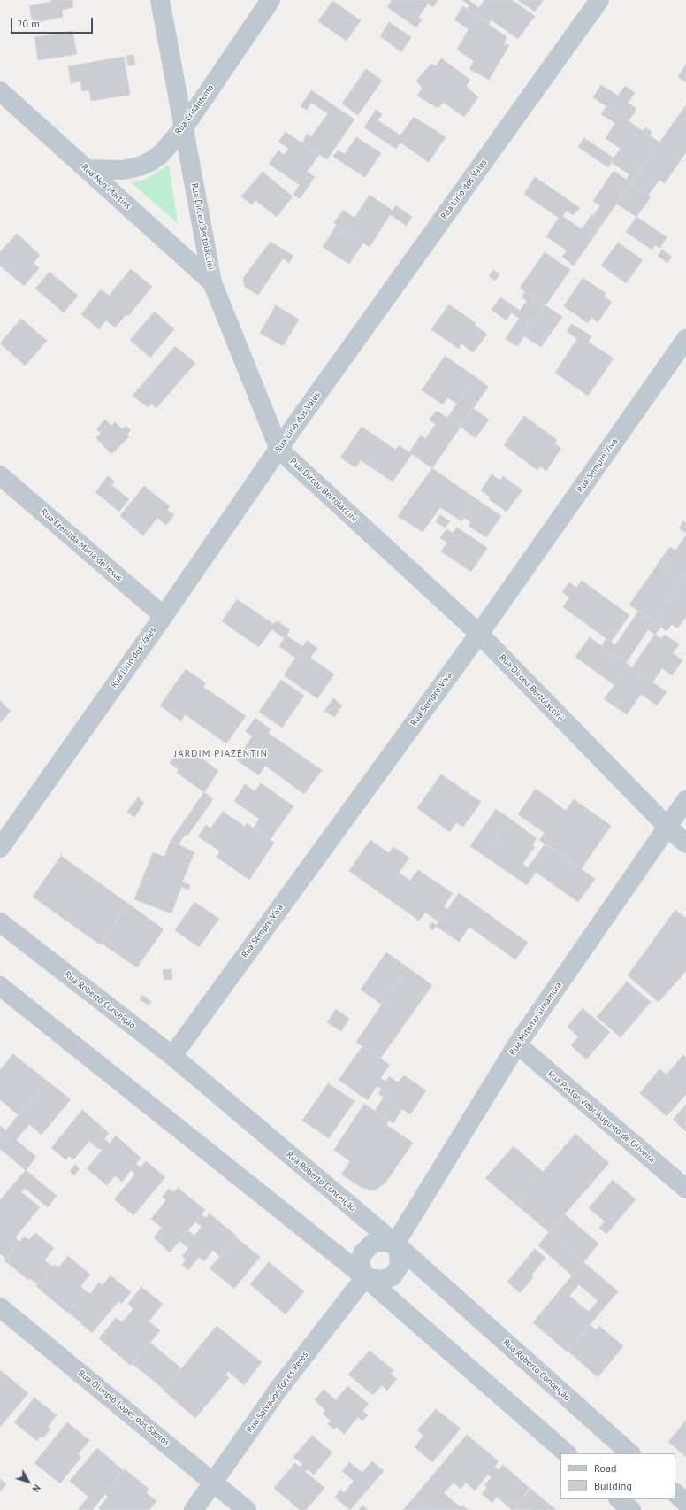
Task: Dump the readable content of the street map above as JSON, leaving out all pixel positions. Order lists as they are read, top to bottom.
{
  "streets": {
    "street": [
      "Rua Crisântemo",
      "Rua Neo Martins",
      "Rua Lírio dos Vales",
      "Rua Dirceu Bertolaccini",
      "Rua Sempre Viva",
      "Rua Erenilda Maria de Jesus",
      "Rua Roberto Conceição",
      "Rua Mitomu Simamura",
      "Rua Pastor Vitor Augusto de Oliveira",
      "Rua Salvador Torres Peres",
      "Rua Olimpio Lopes dos Santos"
    ]
  },
  "crossings": [
    ["Rua Crisântemo", "Rua Neo Martins"],
    ["Rua Crisântemo", "Rua Dirceu Bertolaccini"],
    ["Rua Neo Martins", "Rua Dirceu Bertolaccini"],
    ["Rua Lírio dos Vales", "Rua Dirceu Bertolaccini"],
    ["Rua Lírio dos Vales", "Rua Erenilda Maria de Jesus"],
    ["Rua Dirceu Bertolaccini", "Rua Sempre Viva"],
    ["Rua Dirceu Bertolaccini", "Rua Mitomu Simamura"],
    ["Rua Sempre Viva", "Rua Roberto Conceição"],
    ["Rua Roberto Conceição", "Rua Mitomu Simamura"],
    ["Rua Roberto Conceição", "Rua Salvador Torres Peres"],
    ["Rua Mitomu Simamura", "Rua Pastor Vitor Augusto de Oliveira"],
    ["Rua Mitomu Simamura", "Rua Salvador Torres Peres"],
    ["Rua Salvador Torres Peres", "Rua Olimpio Lopes dos Santos"]
  ],
  "districts": ["JARDIM PIAZENTIN"],
  "legend": ["Road", "Building"],
  "scale_bar": "20 m",
  "north": "bottom right"
}
